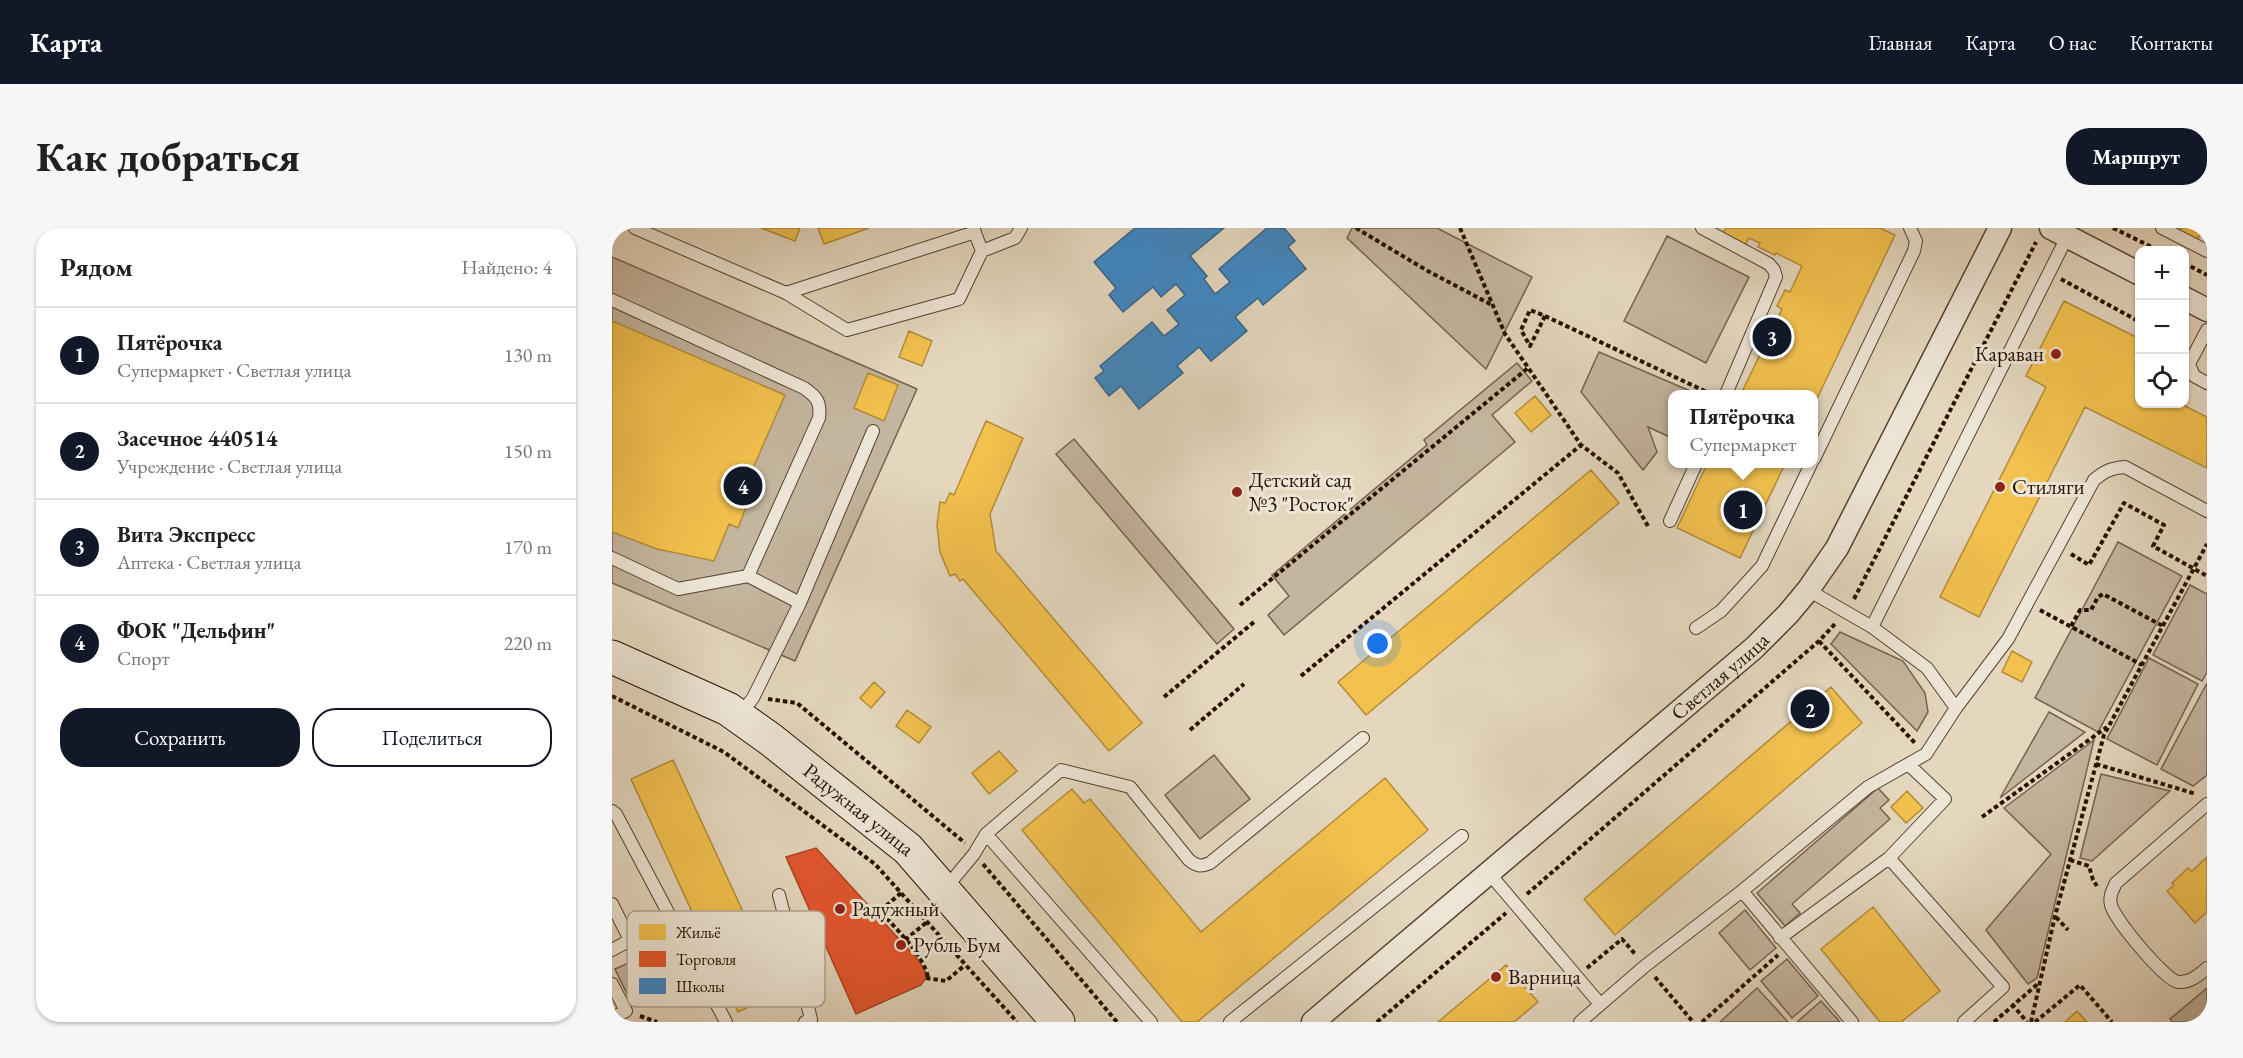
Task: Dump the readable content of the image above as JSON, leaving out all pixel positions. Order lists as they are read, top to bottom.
{
  "streets": {
    "main road": ["Радужная улица"],
    "street": ["Светлая улица"]
  },
  "places": [
    "Караван",
    "Стиляги",
    "Детский сад №3 \"Росток\"",
    "Радужный",
    "Рубль Бум",
    "Варница"
  ],
  "legend": ["Жильё", "Торговля", "Школы"],
  "page": {
    "header": "Карта",
    "nav": [
      "Главная",
      "Карта",
      "О нас",
      "Контакты"
    ],
    "buttons": [
      "Маршрут",
      ["Сохранить", "Поделиться"]
    ],
    "title": "Как добраться",
    "heading": ["Рядом", "Найдено: 4"],
    "map_buttons": ["+", "−"],
    "list": [
      {
        "mark": "1",
        "name": "Пятёрочка",
        "note": "Супермаркет · Светлая улица",
        "value": "130 m"
      },
      {
        "mark": "2",
        "name": "Засечное 440514",
        "note": "Учреждение · Светлая улица",
        "value": "150 m"
      },
      {
        "mark": "3",
        "name": "Вита Экспресс",
        "note": "Аптека · Светлая улица",
        "value": "170 m"
      },
      {
        "mark": "4",
        "name": "ФОК \"Дельфин\"",
        "note": "Спорт",
        "value": "220 m"
      }
    ],
    "pins": [
      "3",
      "4",
      "1",
      "2"
    ],
    "popup": ["Пятёрочка", "Супермаркет"]
  }
}
